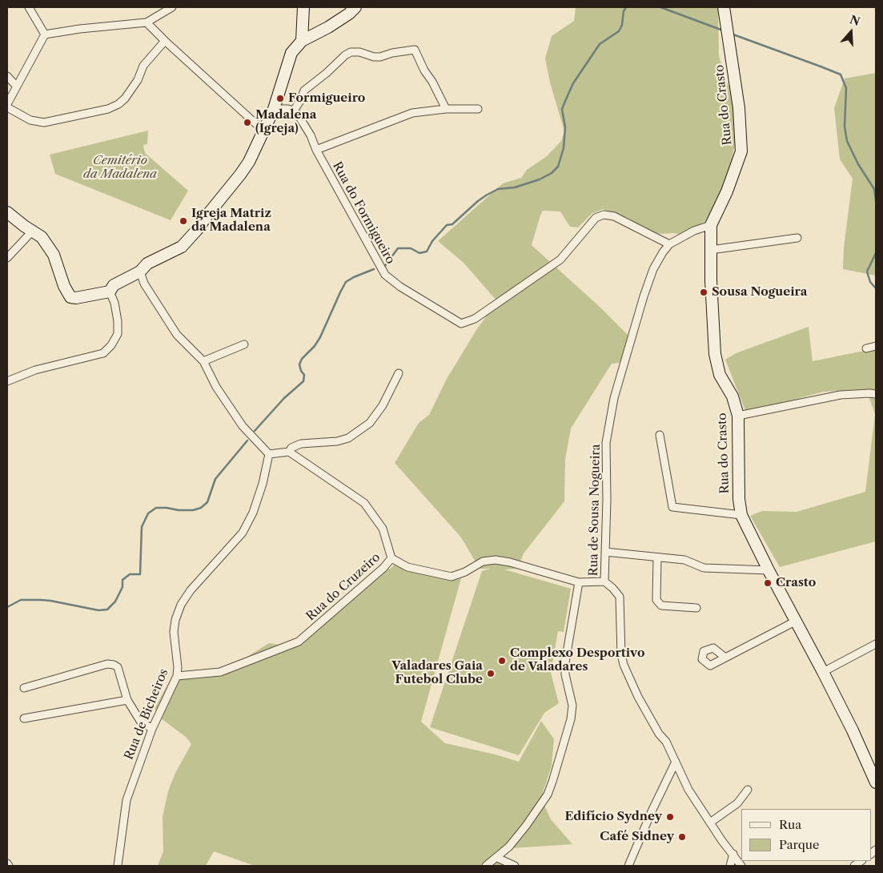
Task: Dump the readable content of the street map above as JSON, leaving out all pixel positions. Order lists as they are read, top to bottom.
{
  "streets": {
    "street": [
      "Rua do Crasto",
      "Rua do Formigueiro",
      "Rua de Sousa Nogueira",
      "Rua do Cruzeiro",
      "Rua de Bicheiros"
    ]
  },
  "crossings": [
    ["Rua do Crasto", "Rua de Sousa Nogueira"],
    ["Rua do Formigueiro", "Rua de Sousa Nogueira"],
    ["Rua do Cruzeiro", "Rua de Bicheiros"]
  ],
  "parks": ["Cemitério da Madalena"],
  "places": [
    "Formigueiro",
    "Madalena (Igreja)",
    "Igreja Matriz da Madalena",
    "Sousa Nogueira",
    "Crasto",
    "Complexo Desportivo de Valadares",
    "Valadares Gaia Futebol Clube",
    "Edifício Sydney",
    "Café Sidney"
  ],
  "legend": ["Rua", "Parque"],
  "north": "top"
}
